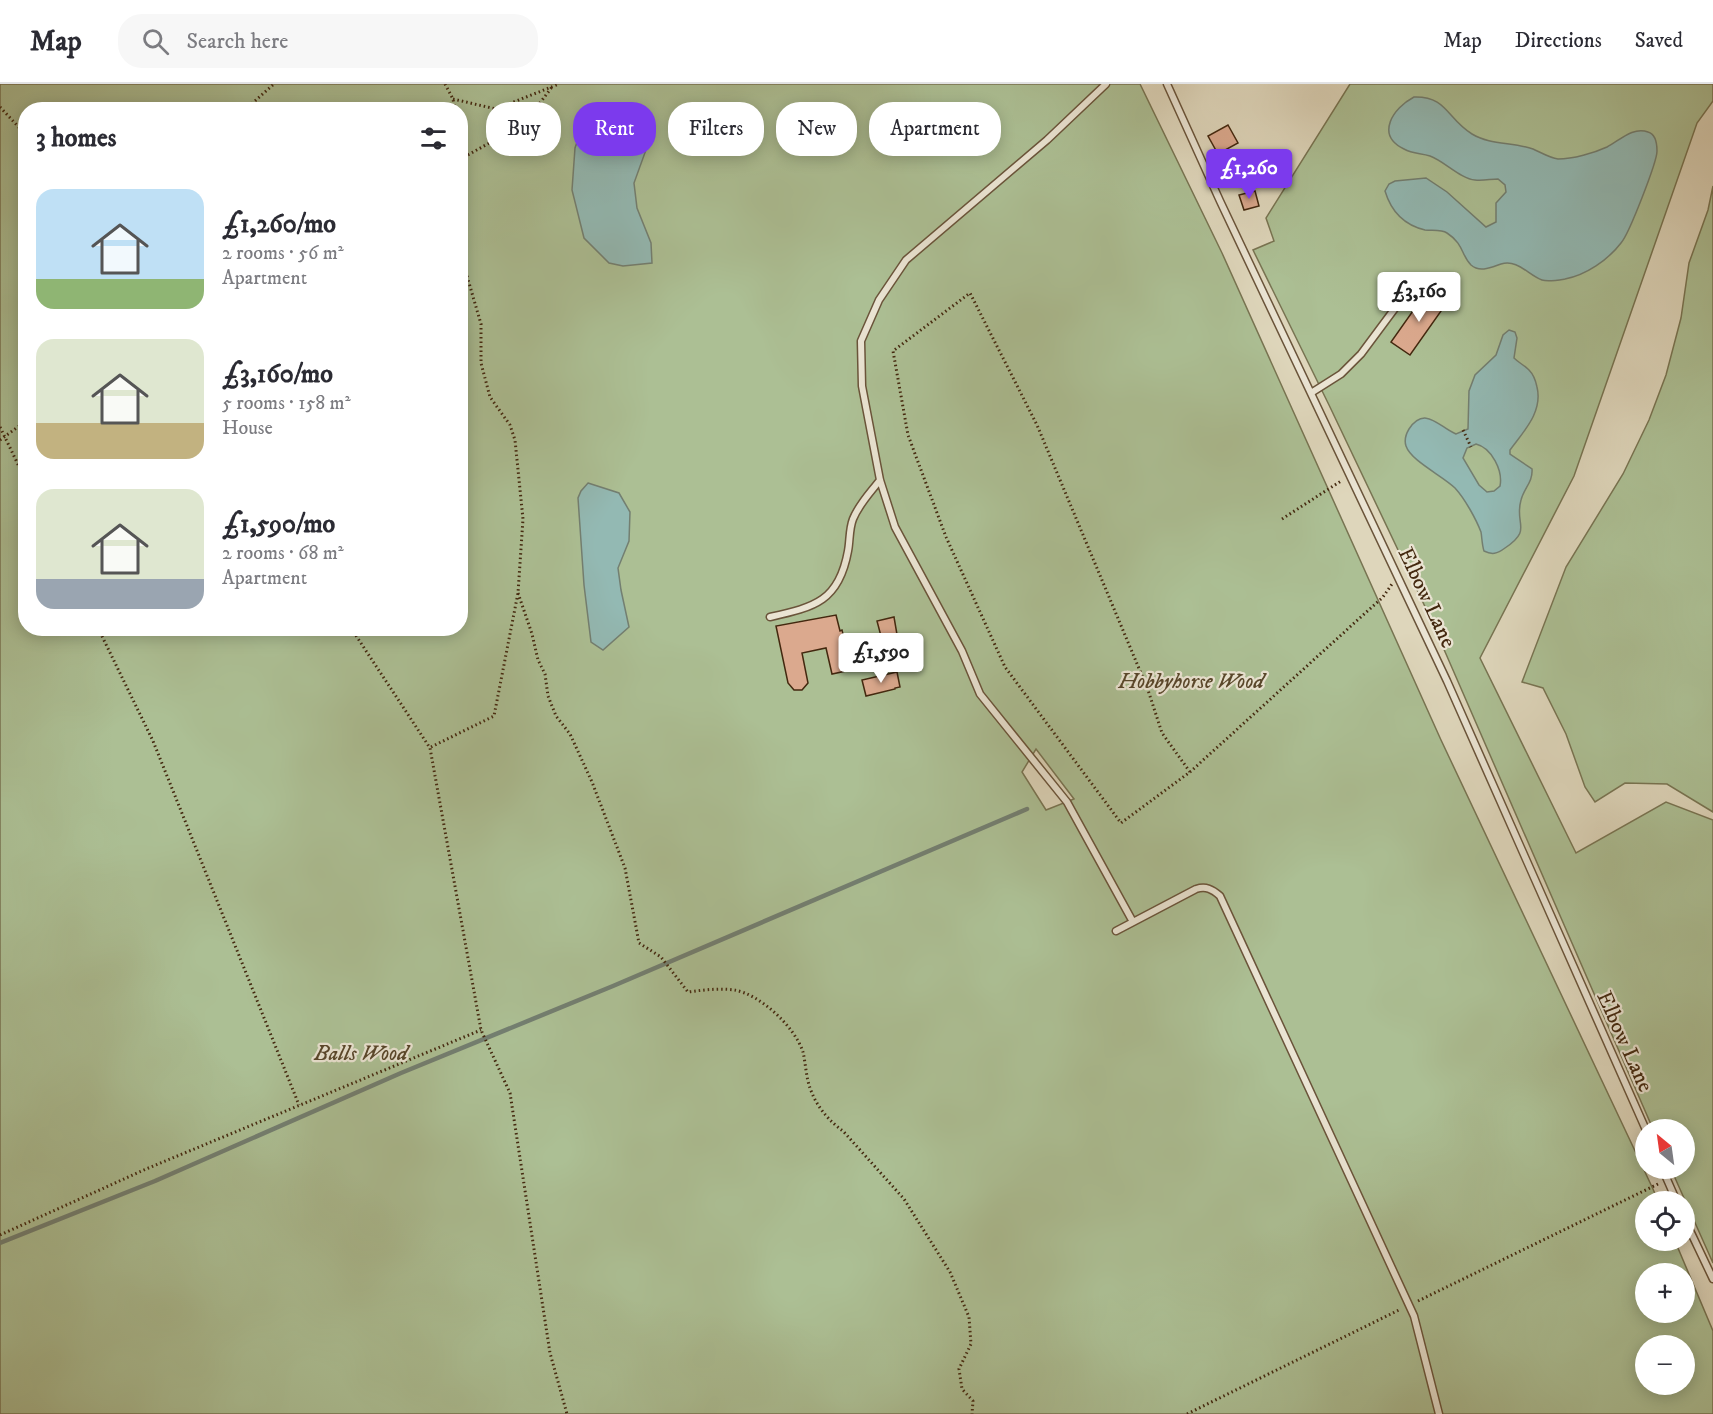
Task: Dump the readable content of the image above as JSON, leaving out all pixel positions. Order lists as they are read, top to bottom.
{
  "streets": {
    "lane": ["Elbow Lane"]
  },
  "parks": ["Hobbyhorse Wood", "Balls Wood"],
  "north": "top left",
  "page": {
    "header": "Map",
    "search": "Search here",
    "nav": ["Map", "Directions", "Saved"],
    "chip": [
      "Buy",
      "Rent",
      "Filters",
      "New",
      "Apartment"
    ],
    "heading": "3 homes",
    "price": ["£1,260", "£3,160", "£1,590"],
    "list": [
      {
        "name": "£1,260/mo",
        "note": "2 rooms · 56 m² · Apartment"
      },
      {
        "name": "£3,160/mo",
        "note": "5 rooms · 158 m² · House"
      },
      {
        "name": "£1,590/mo",
        "note": "2 rooms · 68 m² · Apartment"
      }
    ],
    "map_buttons": ["+", "−"]
  }
}
